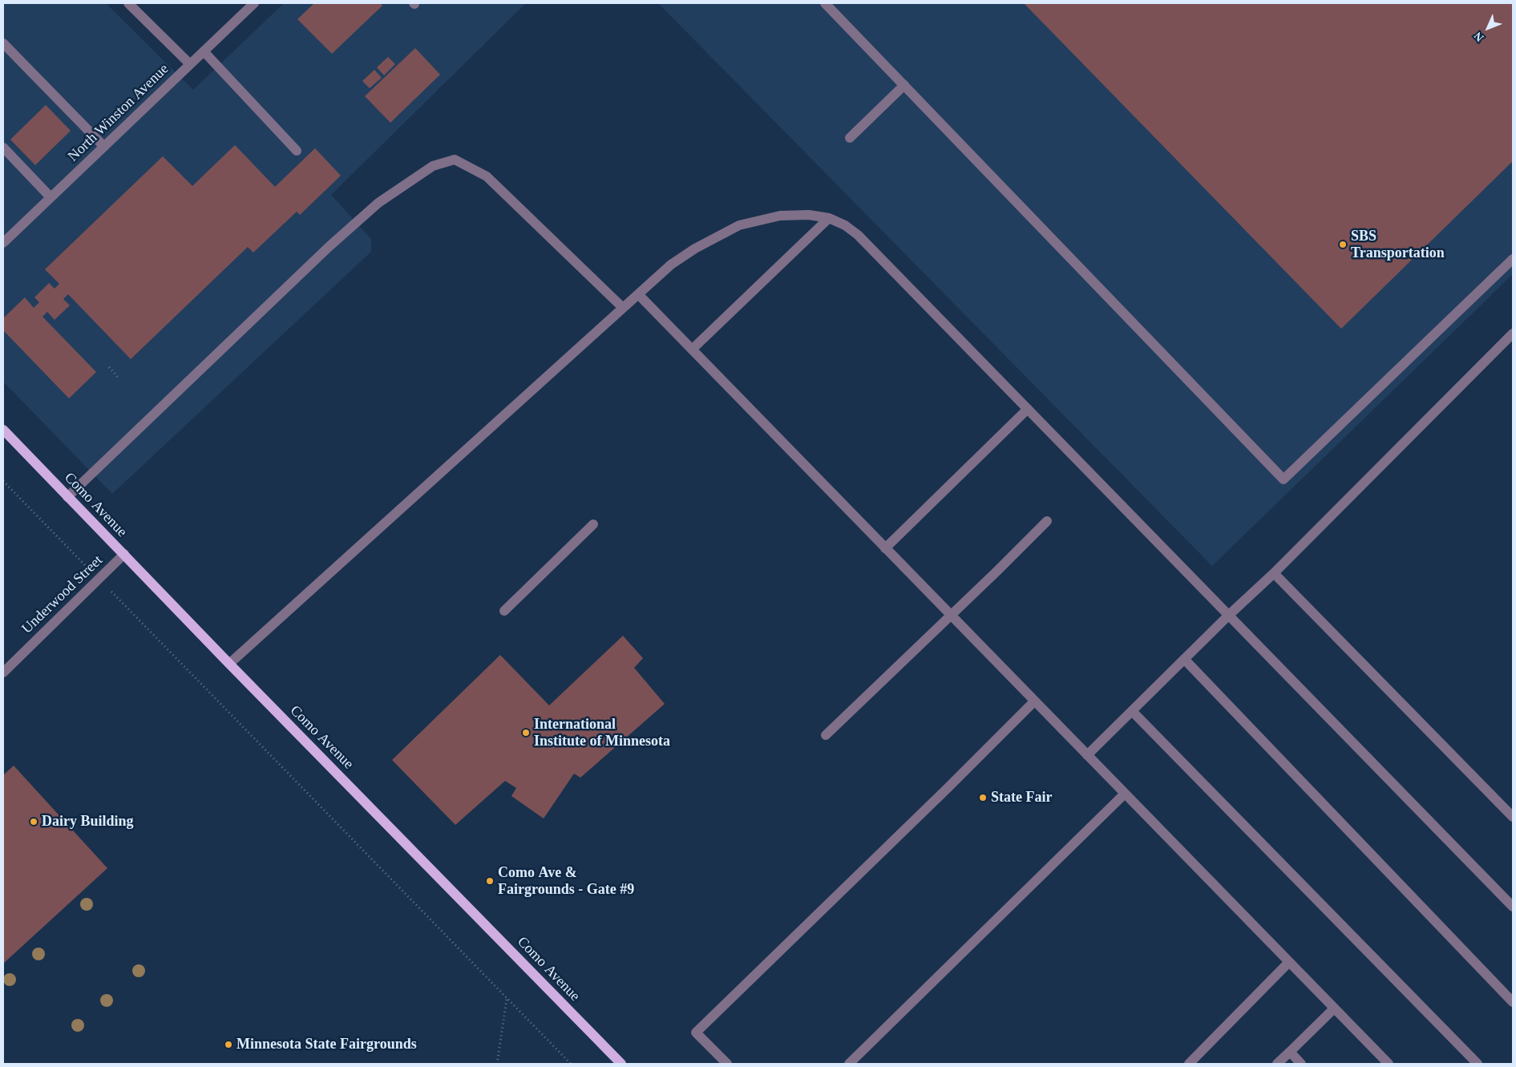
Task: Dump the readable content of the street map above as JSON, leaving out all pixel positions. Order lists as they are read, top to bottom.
{
  "streets": {
    "main road": ["Como Avenue"],
    "street": ["North Winston Avenue", "Underwood Street"]
  },
  "crossings": [
    ["Como Avenue", "Underwood Street"]
  ],
  "places": [
    "SBS Transportation",
    "International Institute of Minnesota",
    "State Fair",
    "Dairy Building",
    "Como Ave & Fairgrounds - Gate #9",
    "Minnesota State Fairgrounds"
  ],
  "north": "bottom left"
}
